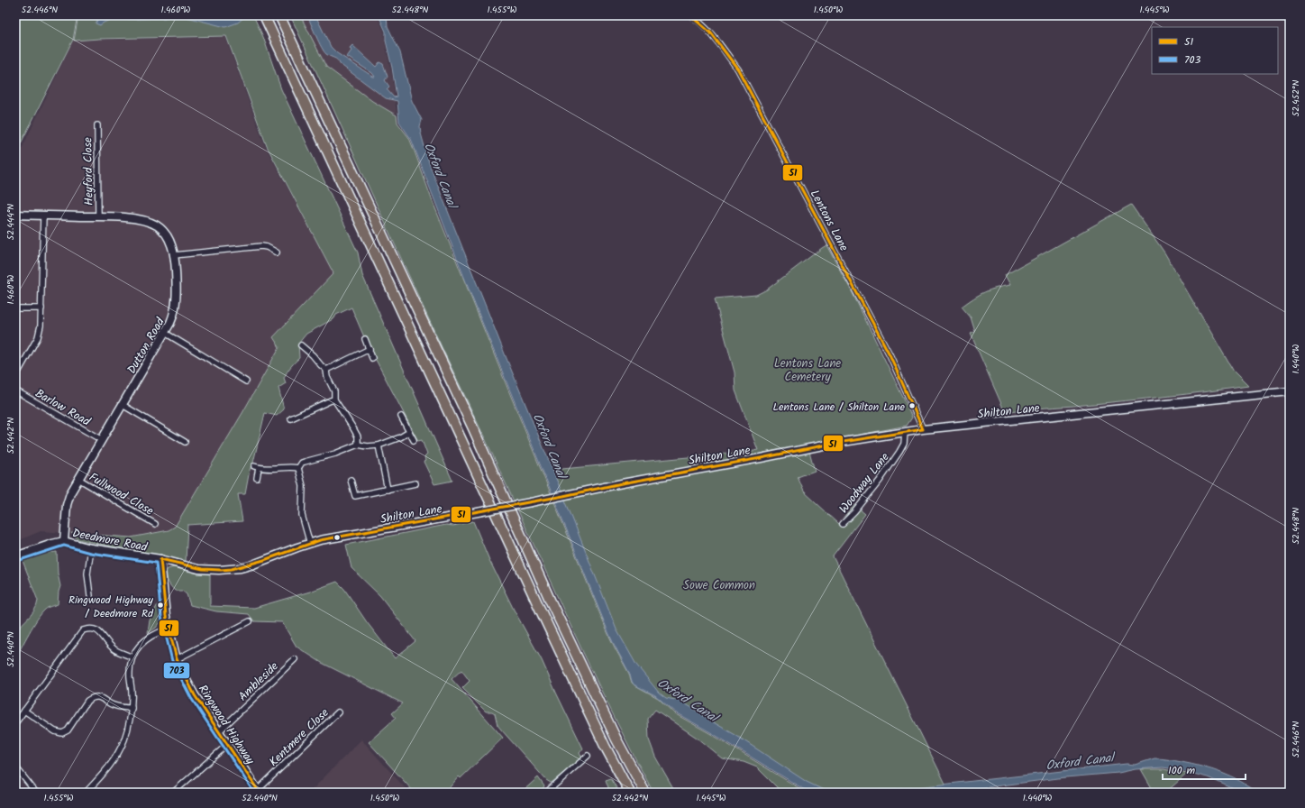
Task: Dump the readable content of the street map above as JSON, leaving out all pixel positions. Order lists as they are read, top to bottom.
{
  "streets": {
    "street": [
      "Heyford Close",
      "Lentons Lane",
      "Dutton Road",
      "Barlow Road",
      "Shilton Lane",
      "Woodway Lane",
      "Fullwood Close",
      "Deedmore Road",
      "Ambleside",
      "Ringwood Highway",
      "Kentmere Close"
    ]
  },
  "crossings": [
    ["Heyford Close", "Dutton Road"],
    ["Lentons Lane", "Shilton Lane"],
    ["Dutton Road", "Barlow Road"],
    ["Dutton Road", "Fullwood Close"],
    ["Dutton Road", "Deedmore Road"],
    ["Shilton Lane", "Woodway Lane"],
    ["Shilton Lane", "Deedmore Road"],
    ["Shilton Lane", "Ringwood Highway"],
    ["Deedmore Road", "Ringwood Highway"],
    ["Ambleside", "Ringwood Highway"],
    ["Ringwood Highway", "Kentmere Close"]
  ],
  "water": ["Oxford Canal"],
  "parks": ["Lentons Lane Cemetery", "Sowe Common"],
  "places": ["Lentons Lane / Shilton Lane", "Ringwood Highway / Deedmore Rd"],
  "lines": ["transit line 51", "transit line 703"],
  "legend": ["51", "703"],
  "scale_bar": "100 m",
  "coordinates": [
    "52.446°N",
    "1.460°W",
    "52.448°N",
    "1.455°W",
    "1.450°W",
    "1.445°W",
    "52.452°N",
    "52.444°N",
    "1.440°W",
    "52.442°N",
    "52.440°N"
  ]
}
